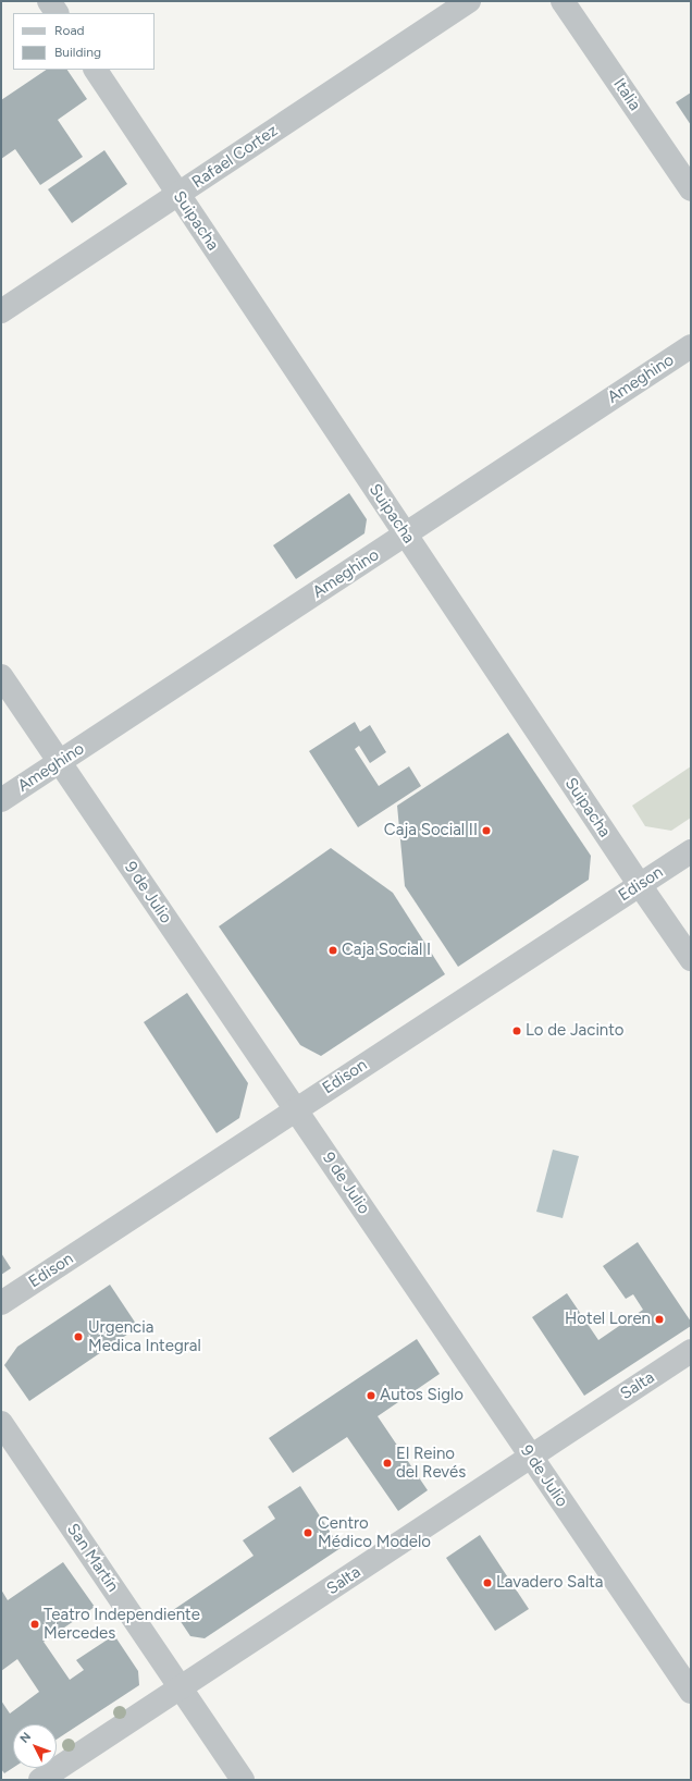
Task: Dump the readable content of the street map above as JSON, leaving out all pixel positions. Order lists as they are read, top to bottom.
{
  "streets": {
    "street": [
      "Italia",
      "Rafael Cortez",
      "Suipacha",
      "Ameghino",
      "Edison",
      "9 de Julio",
      "Salta",
      "San Martín"
    ]
  },
  "crossings": [
    ["Rafael Cortez", "Suipacha"],
    ["Suipacha", "Ameghino"],
    ["Suipacha", "Edison"],
    ["Ameghino", "9 de Julio"],
    ["Edison", "9 de Julio"],
    ["9 de Julio", "Salta"],
    ["Salta", "San Martín"]
  ],
  "places": [
    "Caja Social II",
    "Caja Social I",
    "Lo de Jacinto",
    "Hotel Loren",
    "Urgencia Medica Integral",
    "Autos Siglo",
    "El Reino del Revés",
    "Centro Médico Modelo",
    "Lavadero Salta",
    "Teatro Independiente Mercedes"
  ],
  "legend": ["Road", "Building"],
  "north": "top left"
}
